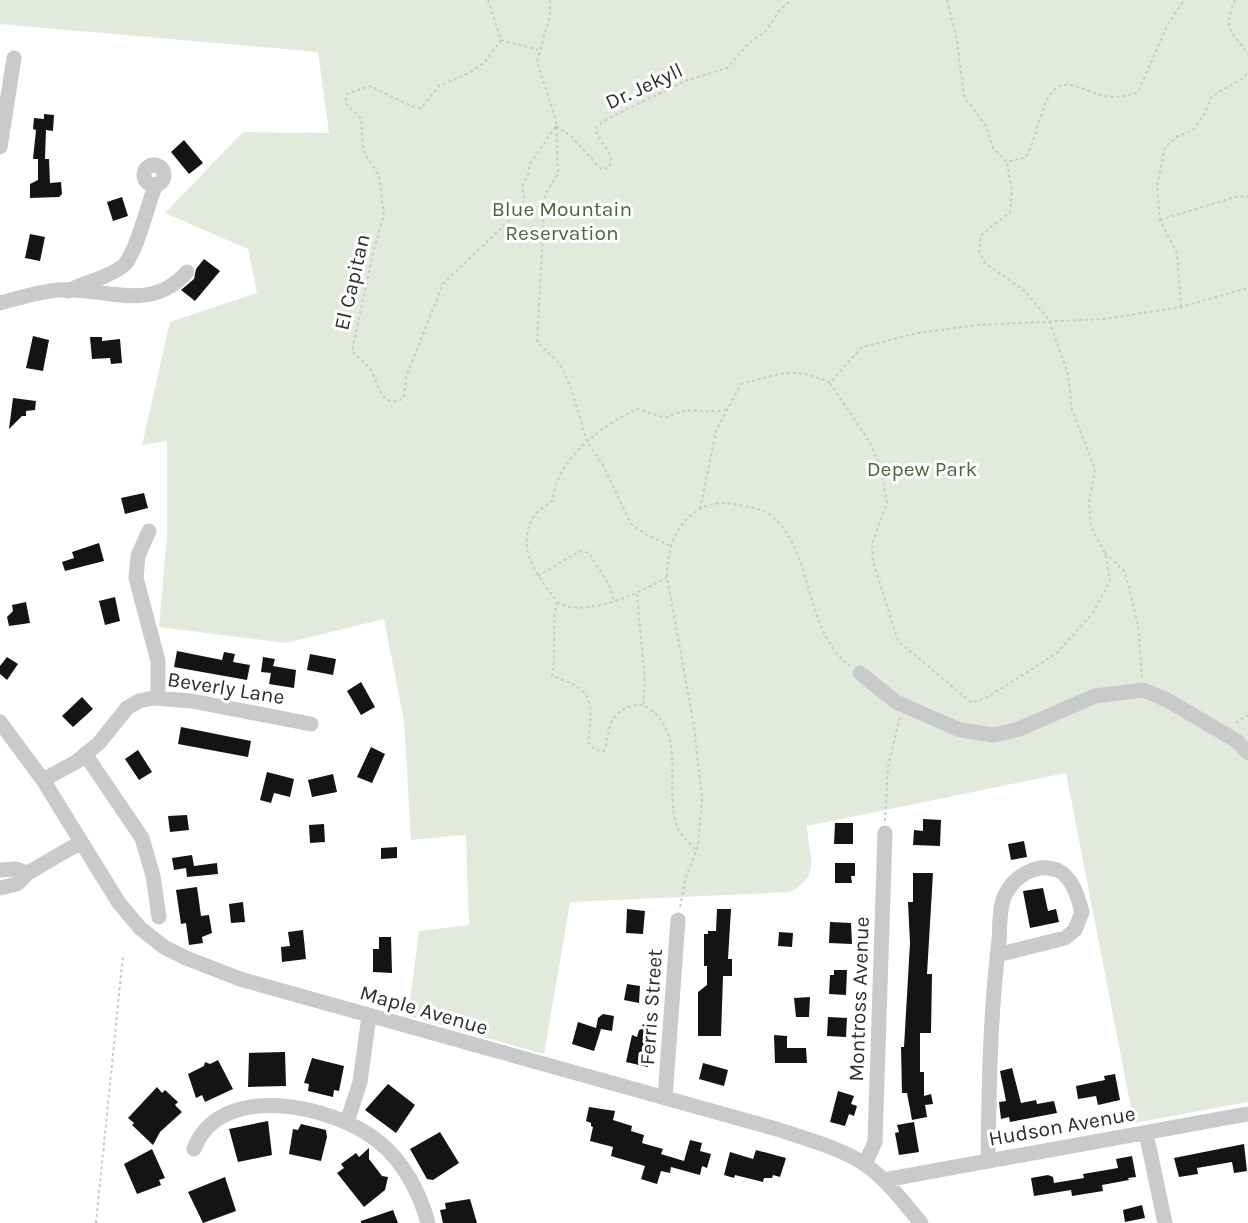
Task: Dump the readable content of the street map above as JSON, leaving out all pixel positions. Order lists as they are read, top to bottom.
{
  "streets": {
    "street": [
      "Beverly Lane",
      "Montross Avenue",
      "Ferris Street",
      "Maple Avenue",
      "Hudson Avenue"
    ],
    "path": ["Dr. Jekyll", "El Capitan"]
  },
  "crossings": [
    ["Dr. Jekyll", "El Capitan"],
    ["Beverly Lane", "Maple Avenue"],
    ["Montross Avenue", "Maple Avenue"],
    ["Ferris Street", "Maple Avenue"],
    ["Maple Avenue", "Hudson Avenue"]
  ],
  "parks": ["Blue Mountain Reservation", "Depew Park"]
}
